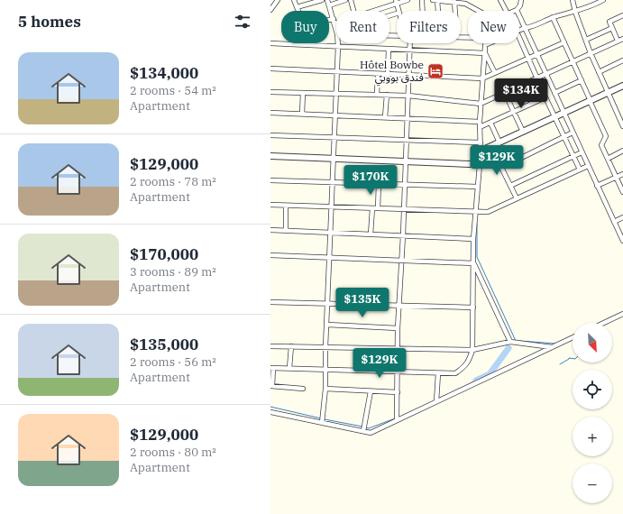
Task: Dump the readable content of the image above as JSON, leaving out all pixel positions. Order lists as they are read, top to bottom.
{
  "places": {
    "hotel": ["Hôtel Bowbe فندق بووبي"]
  },
  "north": "bottom right",
  "page": {
    "heading": "5 homes",
    "chip": [
      "Buy",
      "Rent",
      "Filters",
      "New"
    ],
    "list": [
      {
        "name": "$134,000",
        "note": "2 rooms · 54 m² · Apartment"
      },
      {
        "name": "$129,000",
        "note": "2 rooms · 78 m² · Apartment"
      },
      {
        "name": "$170,000",
        "note": "3 rooms · 89 m² · Apartment"
      },
      {
        "name": "$135,000",
        "note": "2 rooms · 56 m² · Apartment"
      },
      {
        "name": "$129,000",
        "note": "2 rooms · 80 m² · Apartment"
      }
    ],
    "price": [
      "$134K",
      "$129K",
      "$170K",
      "$135K",
      "$129K"
    ],
    "map_buttons": ["+", "−"]
  }
}
